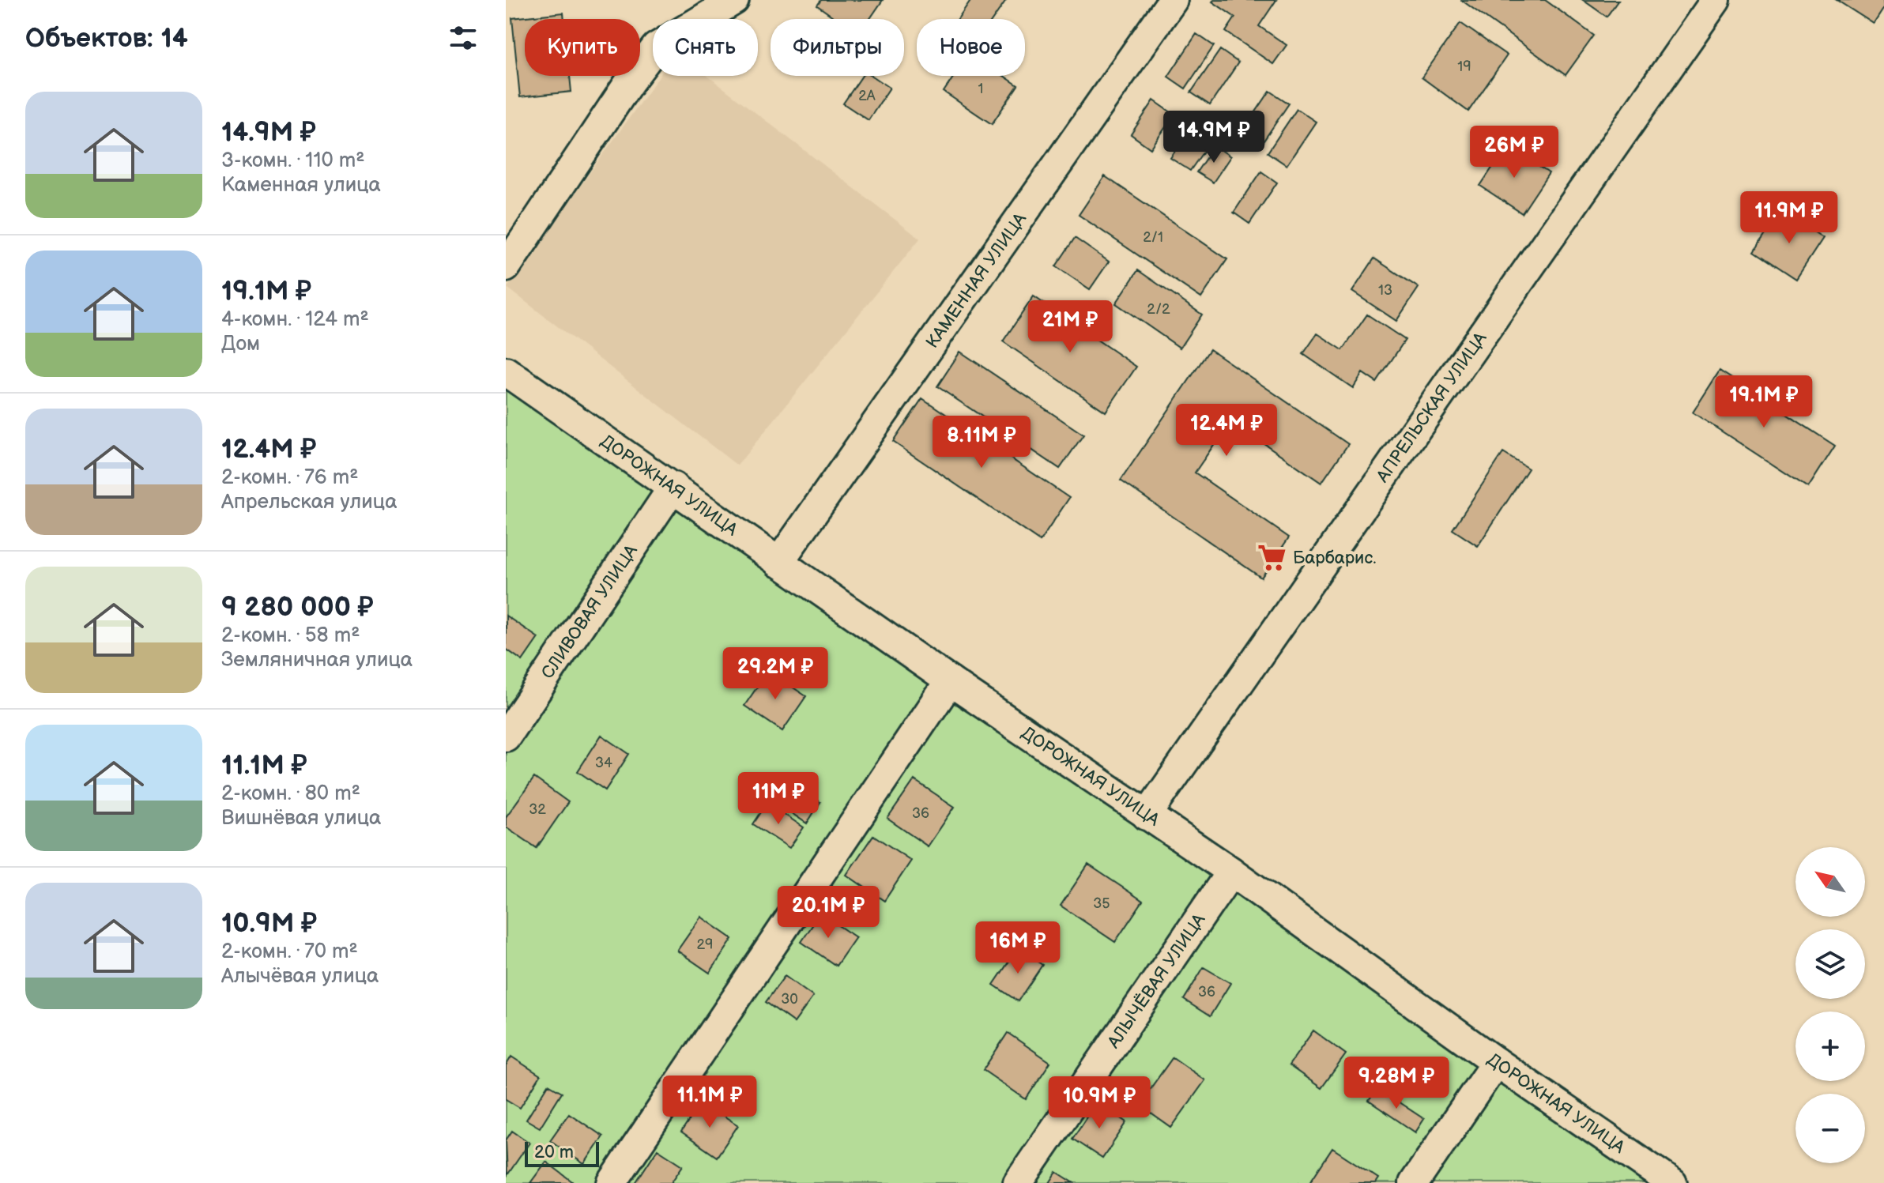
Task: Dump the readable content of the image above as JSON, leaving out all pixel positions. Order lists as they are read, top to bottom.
{
  "streets": {
    "street": [
      "КАМЕННАЯ УЛИЦА",
      "АПРЕЛЬСКАЯ УЛИЦА",
      "ДОРОЖНАЯ УЛИЦА",
      "СЛИВОВАЯ УЛИЦА",
      "АЛЫЧЁВАЯ УЛИЦА"
    ]
  },
  "crossings": [
    ["КАМЕННАЯ УЛИЦА", "ДОРОЖНАЯ УЛИЦА"],
    ["АПРЕЛЬСКАЯ УЛИЦА", "ДОРОЖНАЯ УЛИЦА"],
    ["ДОРОЖНАЯ УЛИЦА", "СЛИВОВАЯ УЛИЦА"],
    ["ДОРОЖНАЯ УЛИЦА", "АЛЫЧЁВАЯ УЛИЦА"]
  ],
  "places": {
    "supermarket": ["Барбарис."]
  },
  "house_numbers": [
    "19",
    "1",
    "2А",
    "2/1",
    "13",
    "2/2",
    "34",
    "32",
    "36",
    "35",
    "29",
    "36",
    "30"
  ],
  "scale_bar": "20 m",
  "north": "top left",
  "page": {
    "heading": "Объектов: 14",
    "chip": [
      "Купить",
      "Снять",
      "Фильтры",
      "Новое"
    ],
    "list": [
      {
        "name": "14.9M ₽",
        "note": "3-комн. · 110 m² · Каменная улица"
      },
      {
        "name": "19.1M ₽",
        "note": "4-комн. · 124 m² · Дом"
      },
      {
        "name": "12.4M ₽",
        "note": "2-комн. · 76 m² · Апрельская улица"
      },
      {
        "name": "9 280 000 ₽",
        "note": "2-комн. · 58 m² · Земляничная улица"
      },
      {
        "name": "11.1M ₽",
        "note": "2-комн. · 80 m² · Вишнёвая улица"
      },
      {
        "name": "10.9M ₽",
        "note": "2-комн. · 70 m² · Алычёвая улица"
      }
    ],
    "price": [
      "14.9M ₽",
      "26M ₽",
      "11.9M ₽",
      "21M ₽",
      "19.1M ₽",
      "12.4M ₽",
      "8.11M ₽",
      "29.2M ₽",
      "11M ₽",
      "20.1M ₽",
      "16M ₽",
      "9.28M ₽",
      "11.1M ₽",
      "10.9M ₽"
    ],
    "map_buttons": ["+", "−"],
    "scale": "20 m"
  }
}
